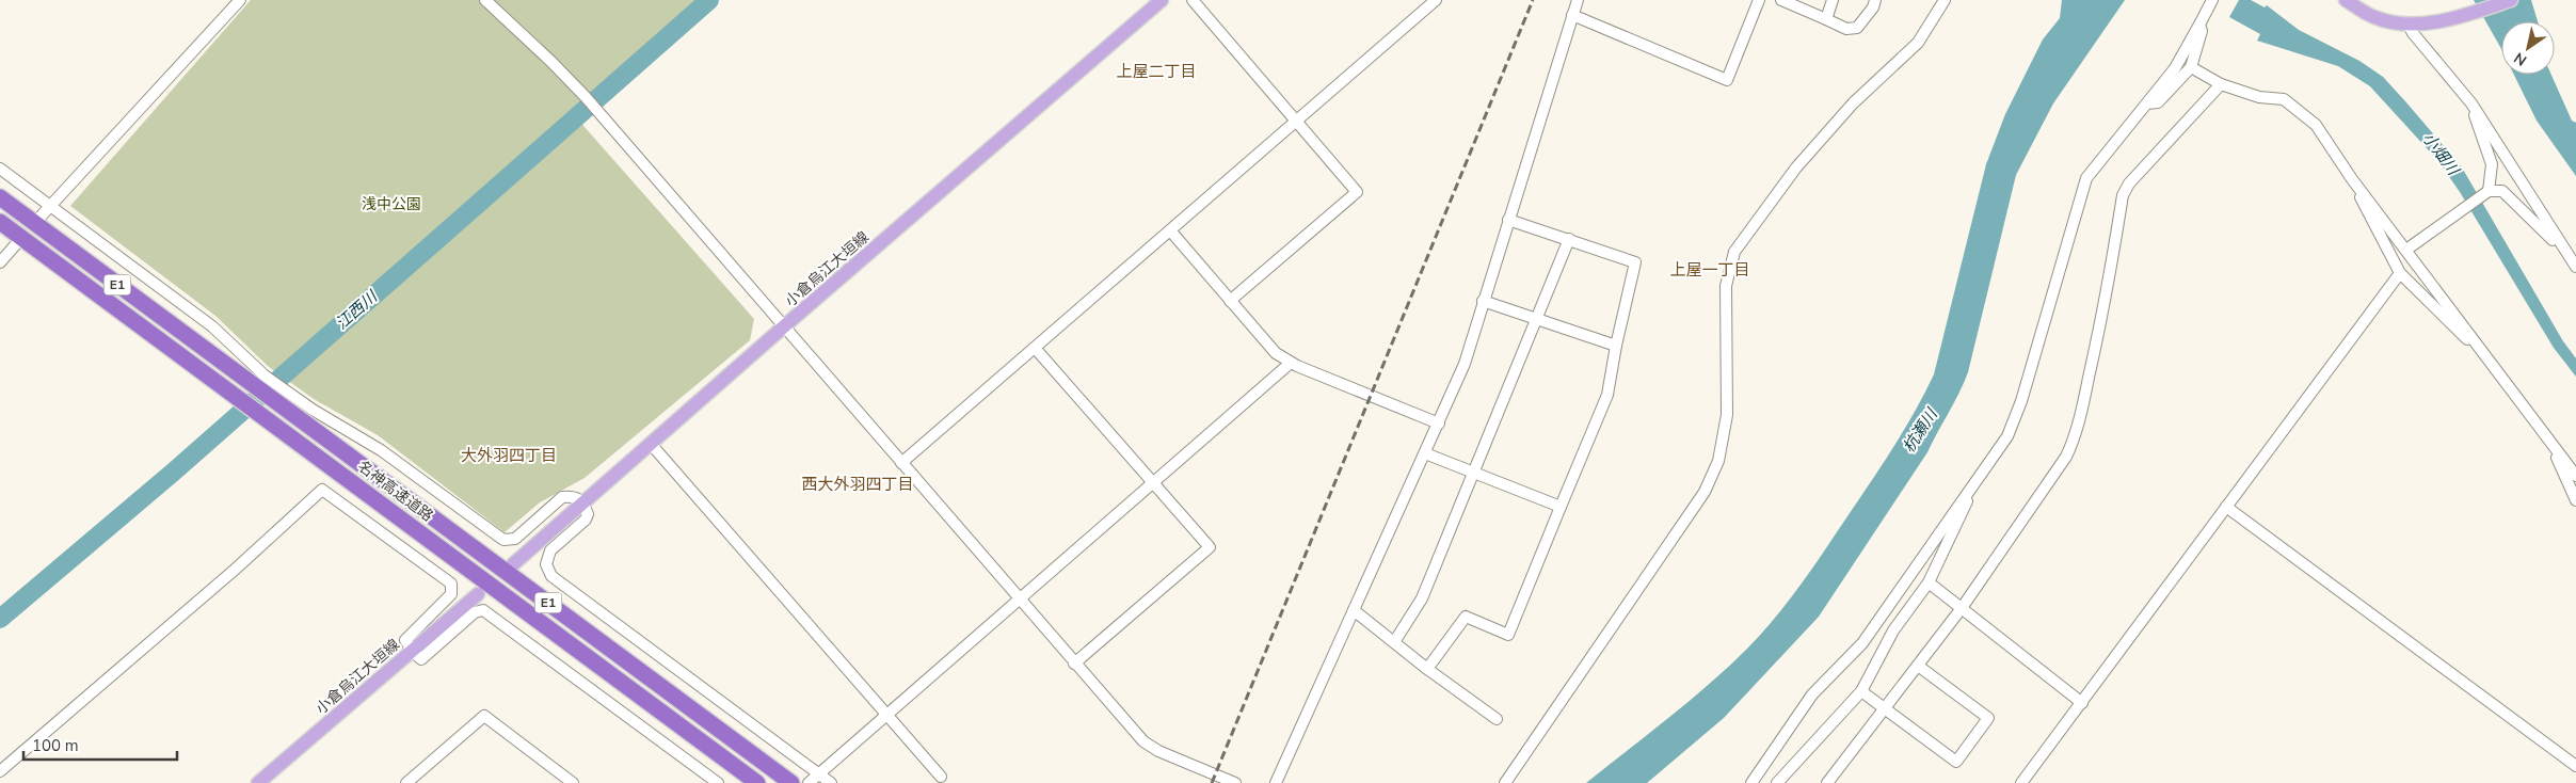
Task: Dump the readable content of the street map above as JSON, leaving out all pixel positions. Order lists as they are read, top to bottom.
{
  "streets": {
    "highway": ["E1", "名神高速道路"],
    "main road": ["小倉烏江大垣線"]
  },
  "districts": [
    "上屋二丁目",
    "上屋一丁目",
    "大外羽四丁目",
    "西大外羽四丁目"
  ],
  "water": ["小畑川", "江西川", "杭瀬川"],
  "parks": ["浅中公園"],
  "scale_bar": "100 m",
  "north": "bottom left"
}
